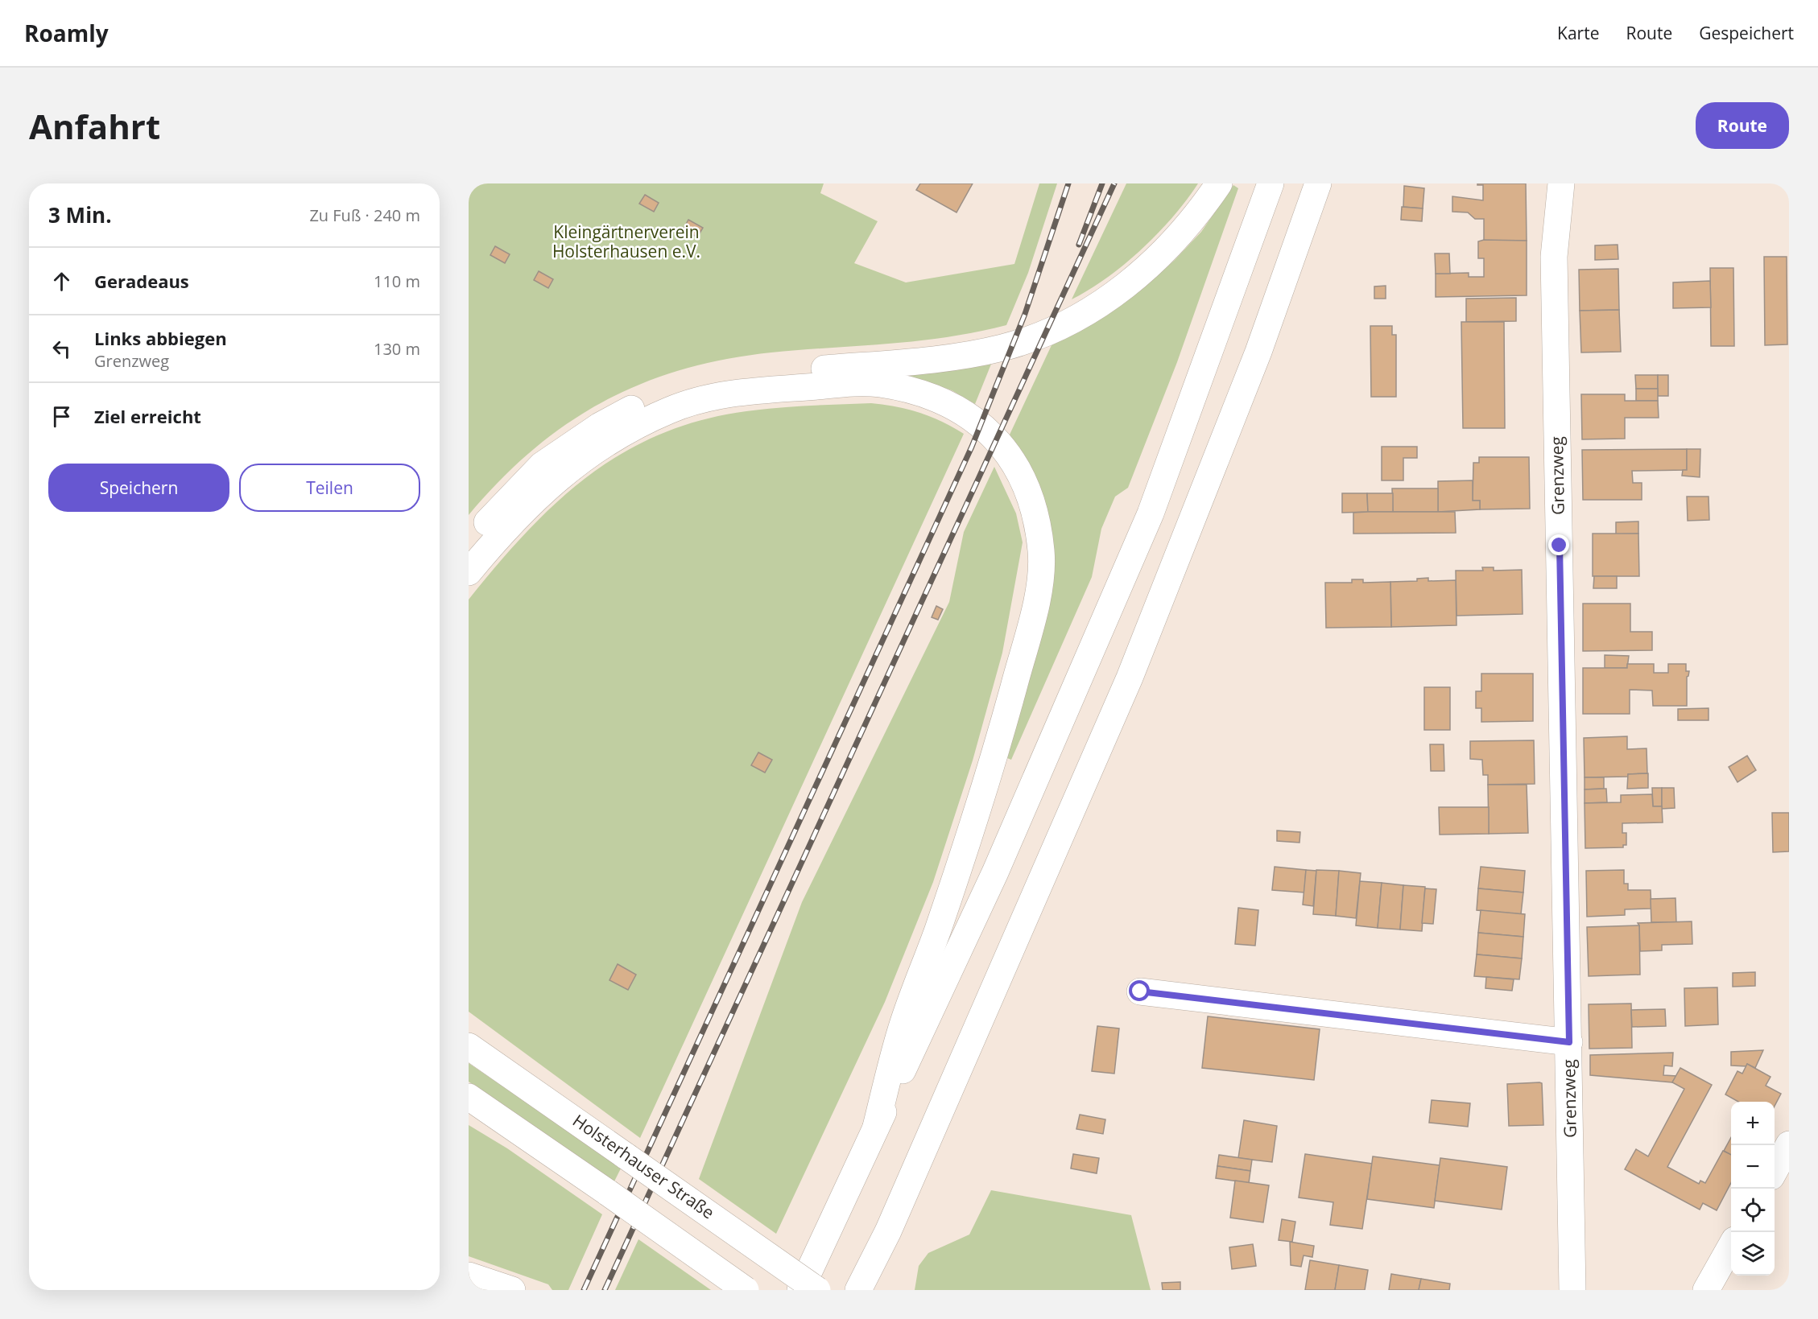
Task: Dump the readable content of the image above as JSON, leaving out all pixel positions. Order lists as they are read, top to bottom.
{
  "streets": {
    "main road": ["Grenzweg", "Holsterhauser Straße"]
  },
  "parks": ["Kleingärtnerverein Holsterhausen e.V."],
  "page": {
    "header": "Roamly",
    "nav": ["Karte", "Route", "Gespeichert"],
    "buttons": [
      "Route",
      ["Speichern", "Teilen"]
    ],
    "title": "Anfahrt",
    "heading": ["3 Min.", "Zu Fuß · 240 m"],
    "list": [
      ["Geradeaus", "110 m"],
      ["Links abbiegen", "Grenzweg", "130 m"],
      "Ziel erreicht"
    ],
    "map_buttons": ["+", "−"]
  }
}
